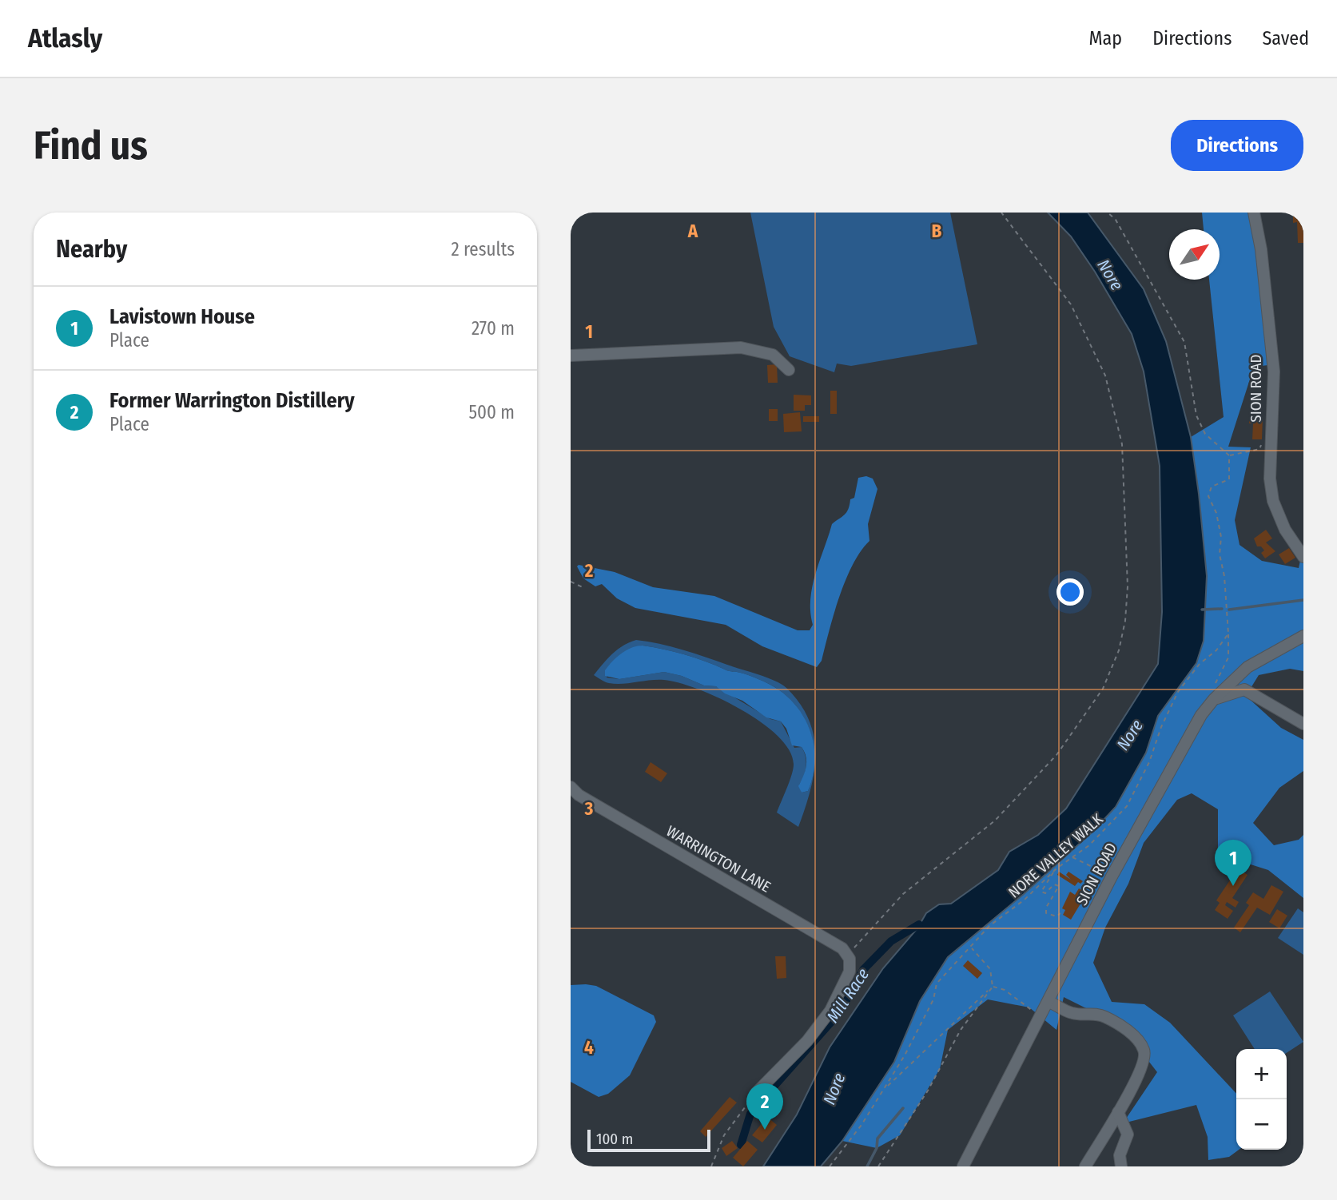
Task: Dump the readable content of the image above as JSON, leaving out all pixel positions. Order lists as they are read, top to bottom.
{
  "streets": {
    "street": ["SION ROAD", "WARRINGTON LANE"],
    "path": ["NORE VALLEY WALK"]
  },
  "water": ["Nore", "Mill Race"],
  "scale_bar": "100 m",
  "north": "top right",
  "page": {
    "header": "Atlasly",
    "nav": ["Map", "Directions", "Saved"],
    "buttons": "Directions",
    "title": "Find us",
    "heading": ["Nearby", "2 results"],
    "list": [
      {
        "mark": "1",
        "name": "Lavistown House",
        "note": "Place",
        "value": "270 m"
      },
      {
        "mark": "2",
        "name": "Former Warrington Distillery",
        "note": "Place",
        "value": "500 m"
      }
    ],
    "pins": ["1", "2"],
    "map_buttons": ["+", "−"],
    "scale": "100 m"
  },
  "grid": {
    "columns": ["A", "B"],
    "rows": [
      "1",
      "2",
      "3",
      "4"
    ]
  }
}
